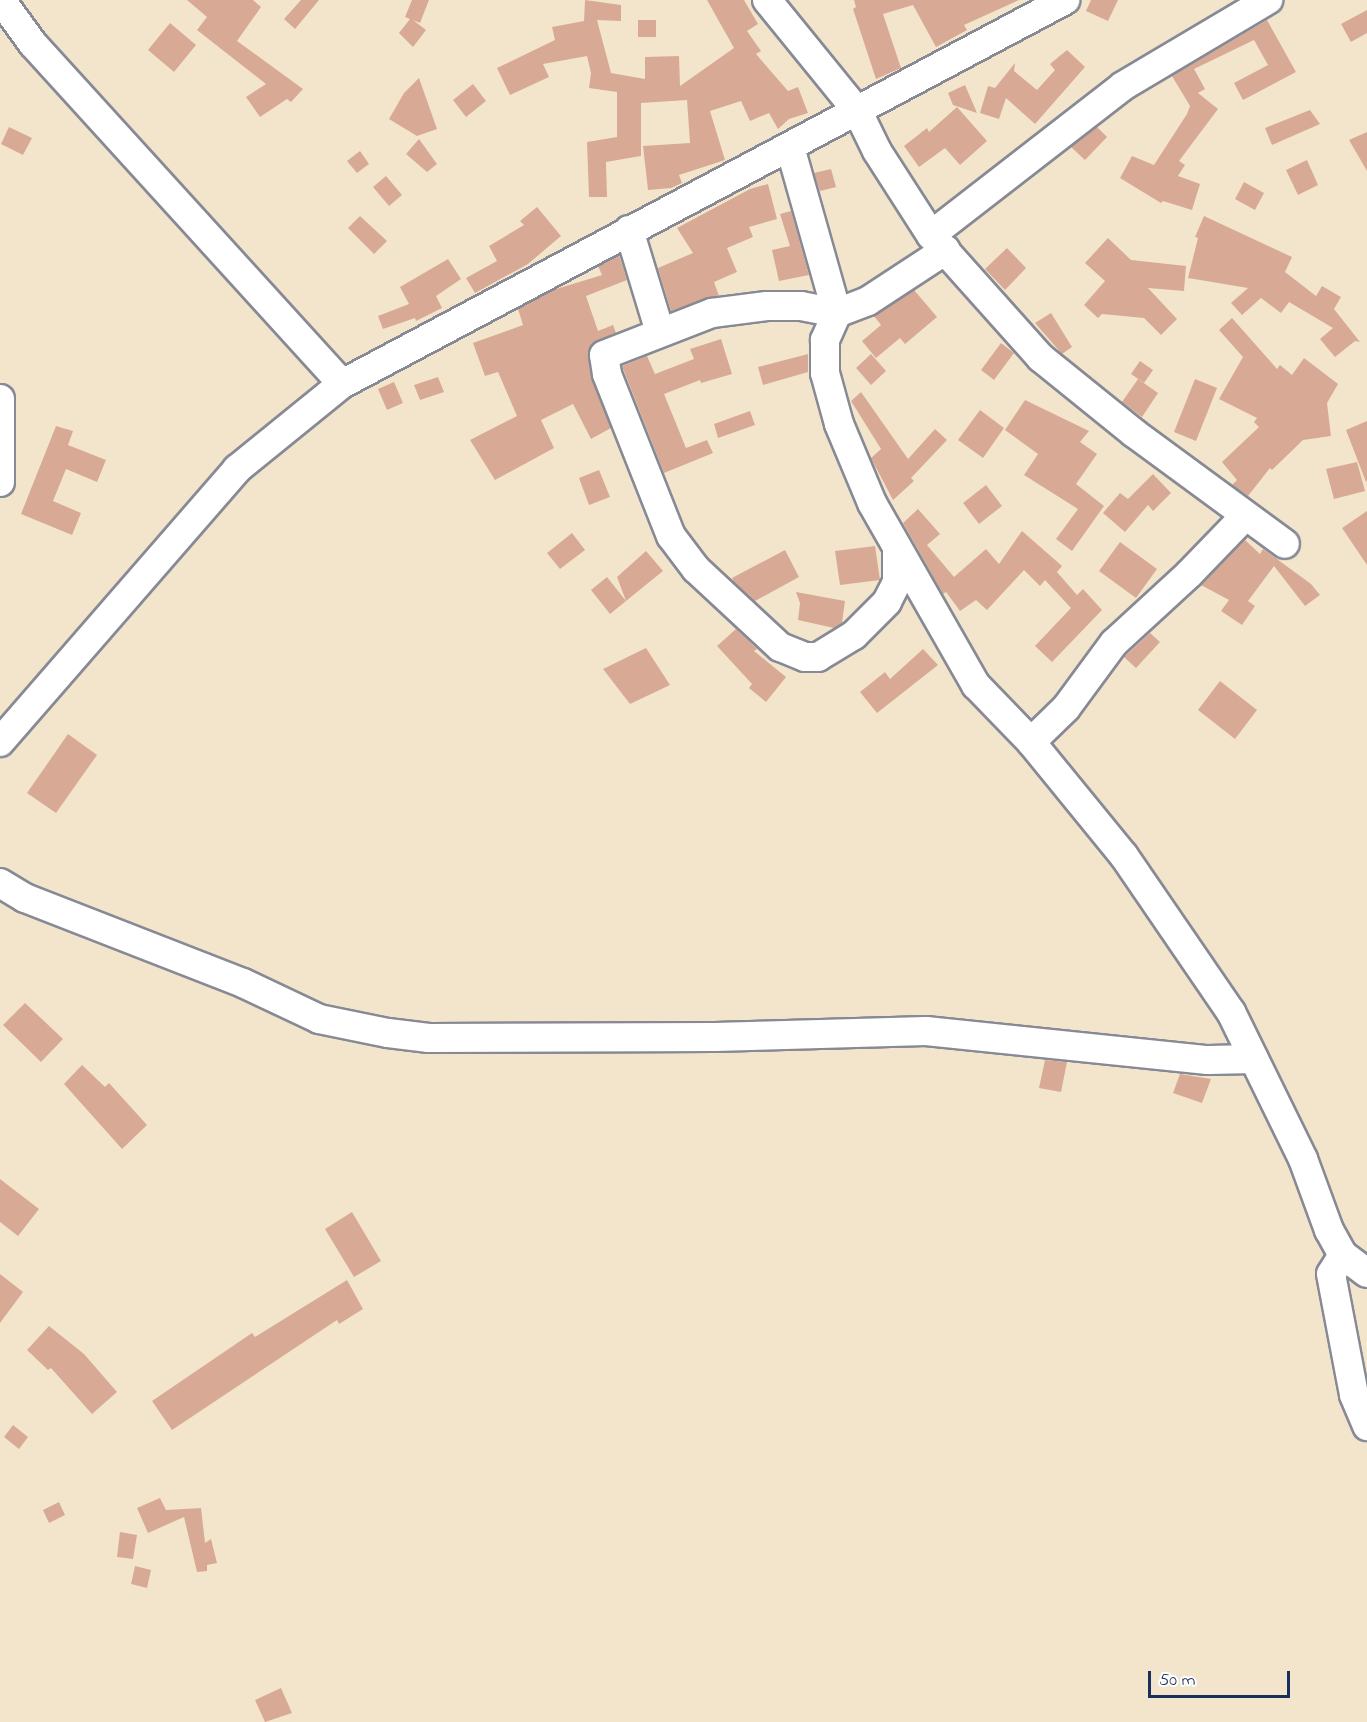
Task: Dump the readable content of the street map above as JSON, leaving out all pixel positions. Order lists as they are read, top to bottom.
{
  "scale_bar": "50 m"
}
